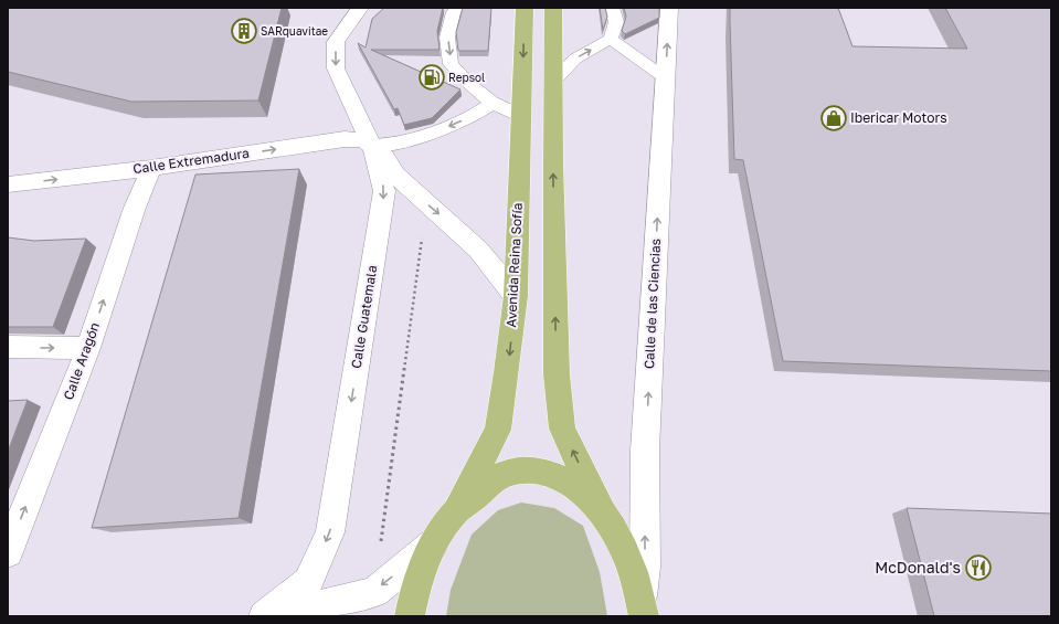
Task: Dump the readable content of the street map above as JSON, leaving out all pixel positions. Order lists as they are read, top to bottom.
{
  "streets": {
    "main road": ["Avenida Reina Sofía"],
    "street": [
      "Calle Extremadura",
      "Calle de las Ciencias",
      "Calle Guatemala",
      "Calle Aragón"
    ]
  },
  "crossings": [
    ["Calle Extremadura", "Calle Guatemala"],
    ["Calle Extremadura", "Calle Aragón"]
  ],
  "one_way": [
    "Calle Extremadura",
    "Calle de las Ciencias",
    "Calle Guatemala",
    "Calle Aragón"
  ],
  "places": {
    "building": ["SARquavitae"],
    "fuel station": ["Repsol"],
    "shop": ["Ibericar Motors"],
    "restaurant": ["McDonald's"]
  }
}
